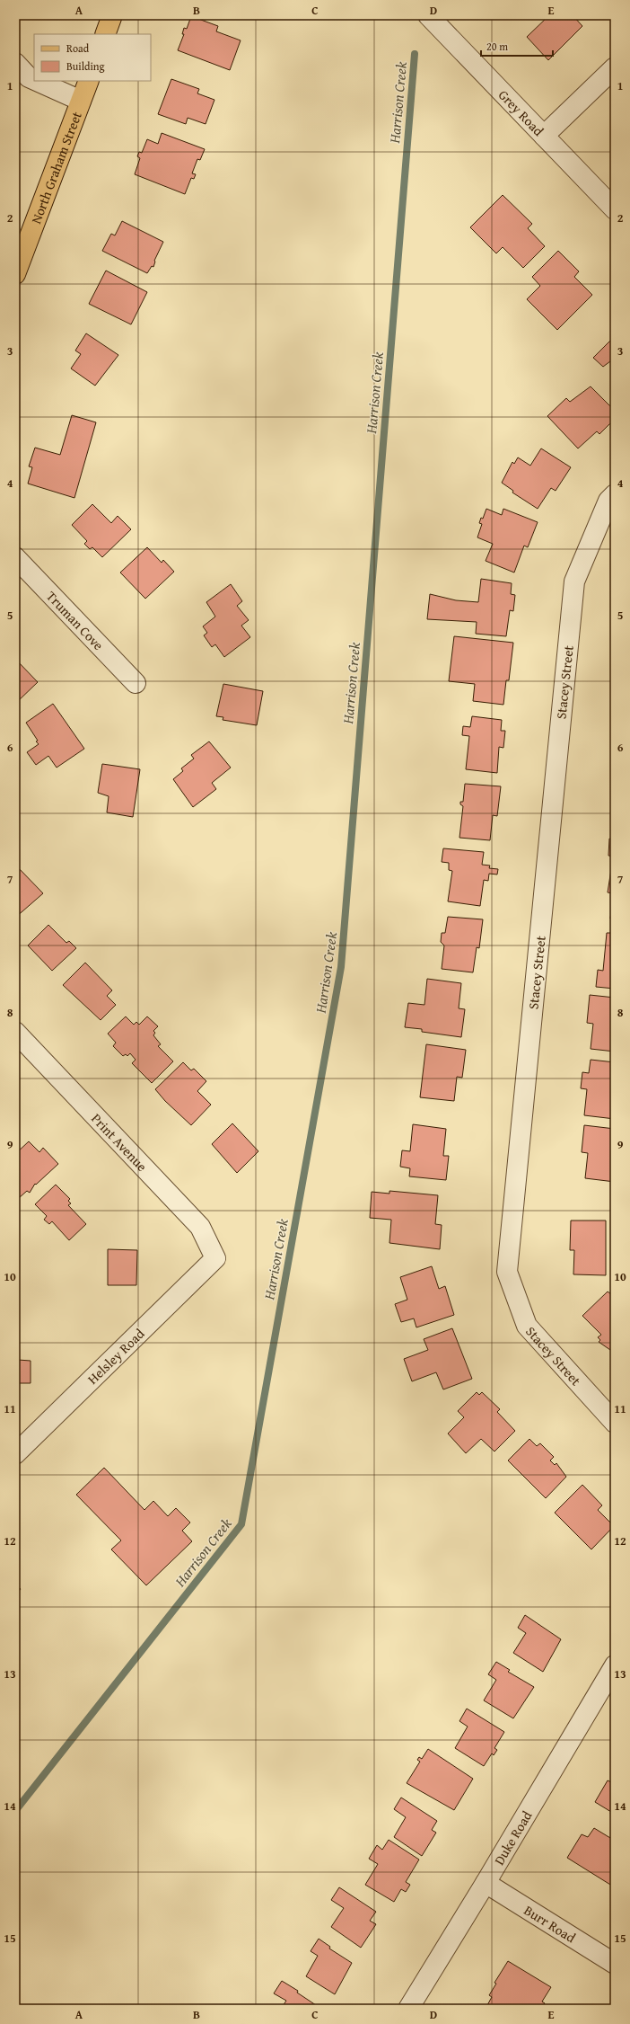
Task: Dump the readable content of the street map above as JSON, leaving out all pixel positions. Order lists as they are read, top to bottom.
{
  "streets": {
    "main road": ["North Graham Street"],
    "street": [
      "Grey Road",
      "Truman Cove",
      "Stacey Street",
      "Print Avenue",
      "Helsley Road",
      "Duke Road",
      "Burr Road"
    ]
  },
  "crossings": [
    ["Print Avenue", "Helsley Road"],
    ["Duke Road", "Burr Road"]
  ],
  "water": ["Harrison Creek"],
  "legend": ["Road", "Building"],
  "scale_bar": "20 m",
  "grid": {
    "columns": [
      "A",
      "B",
      "C",
      "D",
      "E"
    ],
    "rows": [
      "1",
      "2",
      "3",
      "4",
      "5",
      "6",
      "7",
      "8",
      "9",
      "10",
      "11",
      "12",
      "13",
      "14",
      "15"
    ]
  }
}
